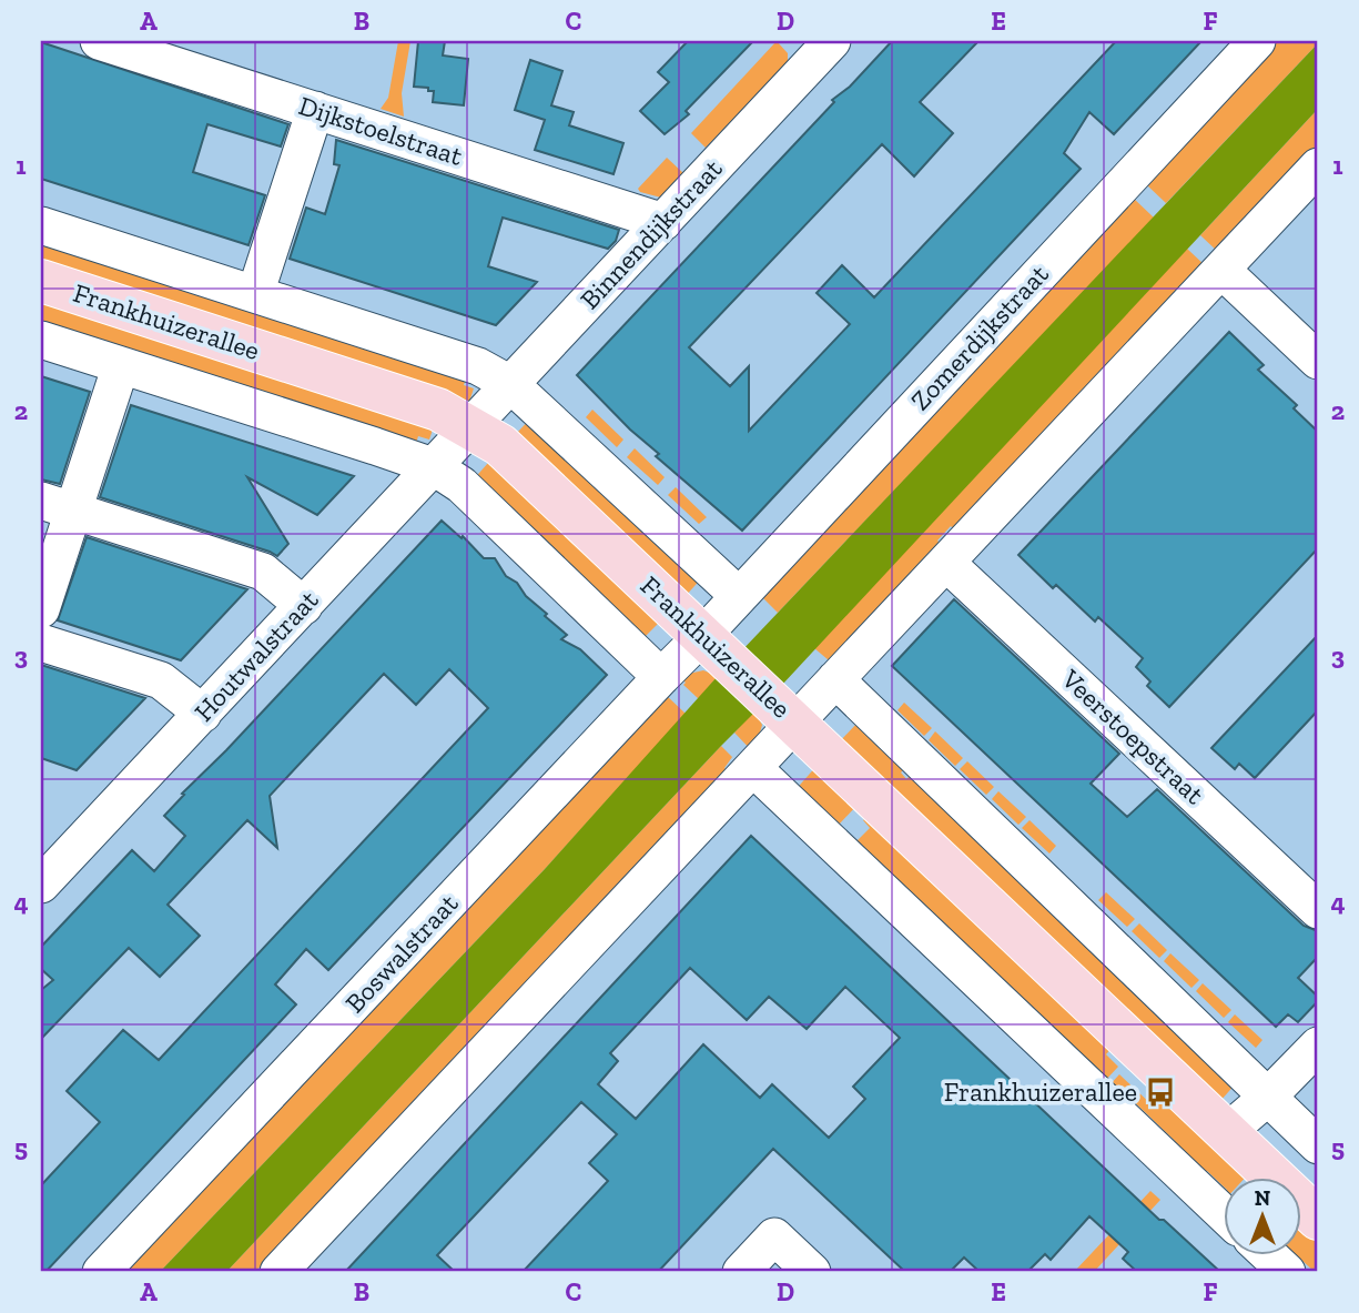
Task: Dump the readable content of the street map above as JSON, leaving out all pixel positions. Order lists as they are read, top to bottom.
{
  "streets": {
    "main road": ["Frankhuizerallee"],
    "street": [
      "Dijkstoelstraat",
      "Binnendijkstraat",
      "Zomerdijkstraat",
      "Houtwalstraat",
      "Veerstoepstraat",
      "Boswalstraat"
    ]
  },
  "crossings": [
    ["Dijkstoelstraat", "Binnendijkstraat"],
    ["Binnendijkstraat", "Frankhuizerallee"],
    ["Binnendijkstraat", "Houtwalstraat"],
    ["Frankhuizerallee", "Zomerdijkstraat"],
    ["Frankhuizerallee", "Houtwalstraat"],
    ["Frankhuizerallee", "Boswalstraat"],
    ["Zomerdijkstraat", "Boswalstraat"]
  ],
  "places": {
    "bus stop": ["Frankhuizerallee"]
  },
  "north": "top",
  "grid": {
    "columns": [
      "A",
      "B",
      "C",
      "D",
      "E",
      "F"
    ],
    "rows": [
      "1",
      "2",
      "3",
      "4",
      "5"
    ]
  }
}
